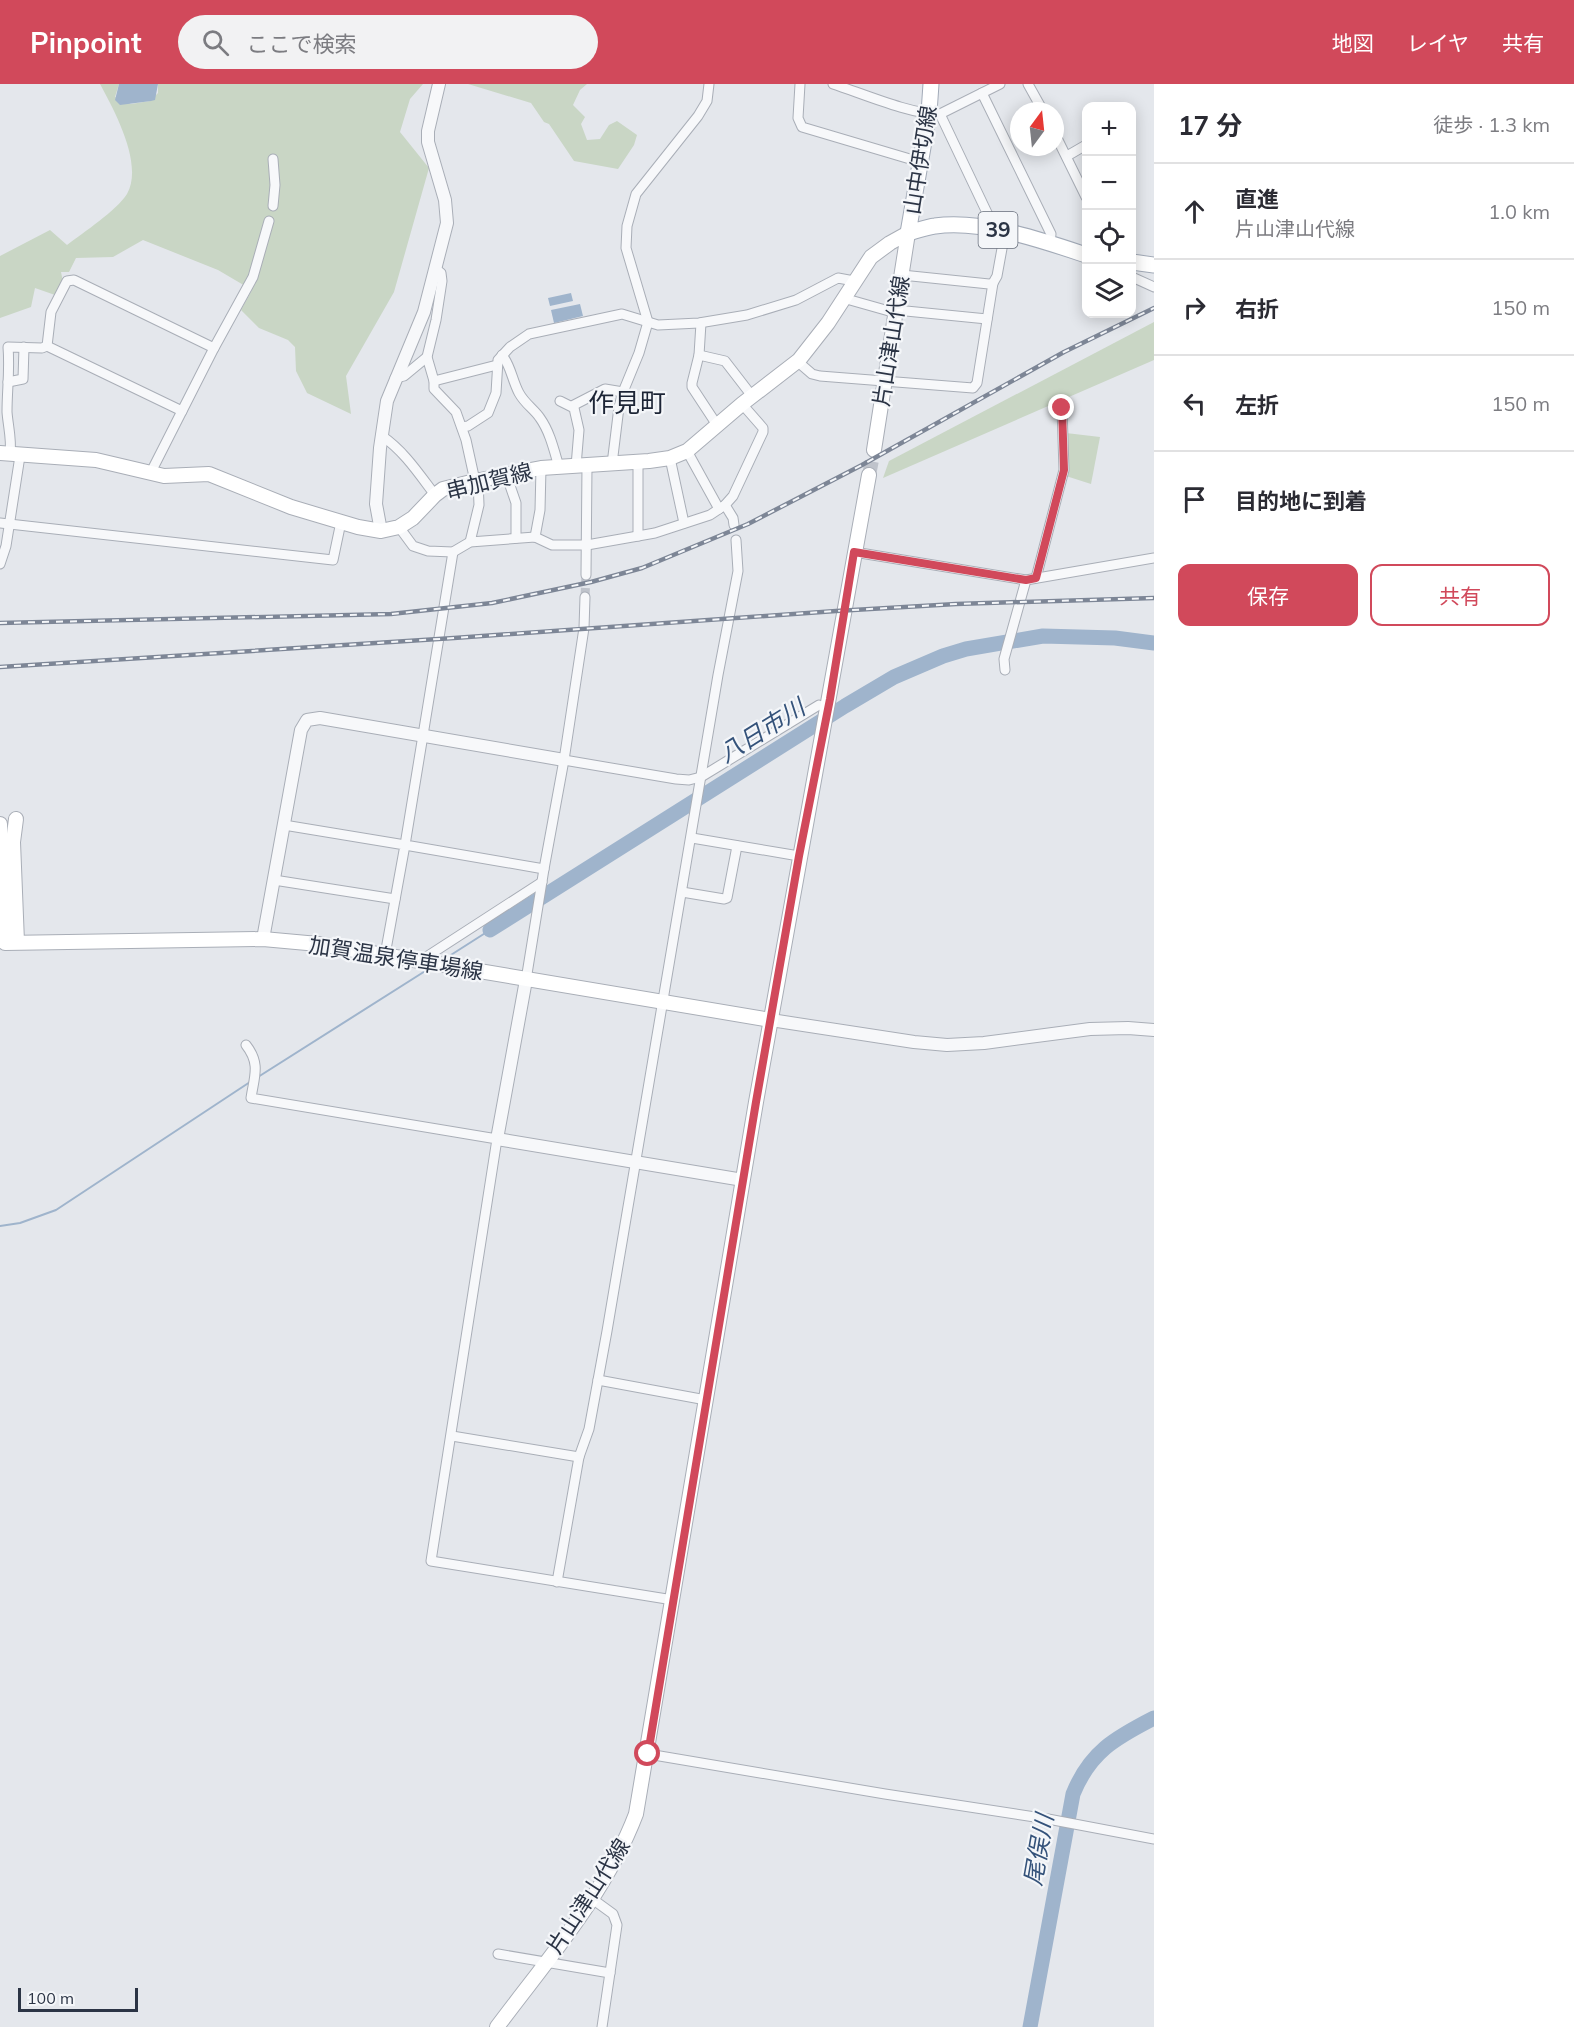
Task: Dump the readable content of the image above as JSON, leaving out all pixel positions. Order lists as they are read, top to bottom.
{
  "streets": {
    "main road": [
      "山中伊切線",
      "39",
      "片山津山代線",
      "串加賀線",
      "加賀温泉停車場線"
    ]
  },
  "crossings": [
    ["山中伊切線", "片山津山代線"],
    ["山中伊切線", "串加賀線"],
    ["片山津山代線", "串加賀線"],
    ["片山津山代線", "加賀温泉停車場線"]
  ],
  "districts": ["作見町"],
  "water": ["八日市川", "尾俣川"],
  "scale_bar": "100 m",
  "north": "top",
  "page": {
    "header": "Pinpoint",
    "search": "ここで検索",
    "nav": ["地図", "レイヤ", "共有"],
    "heading": ["17 分", "徒歩 · 1.3 km"],
    "map_buttons": ["+", "−"],
    "list": [
      ["直進", "片山津山代線", "1.0 km"],
      ["右折", "150 m"],
      ["左折", "150 m"],
      "目的地に到着"
    ],
    "buttons": ["保存", "共有"],
    "scale": "100 m"
  }
}
